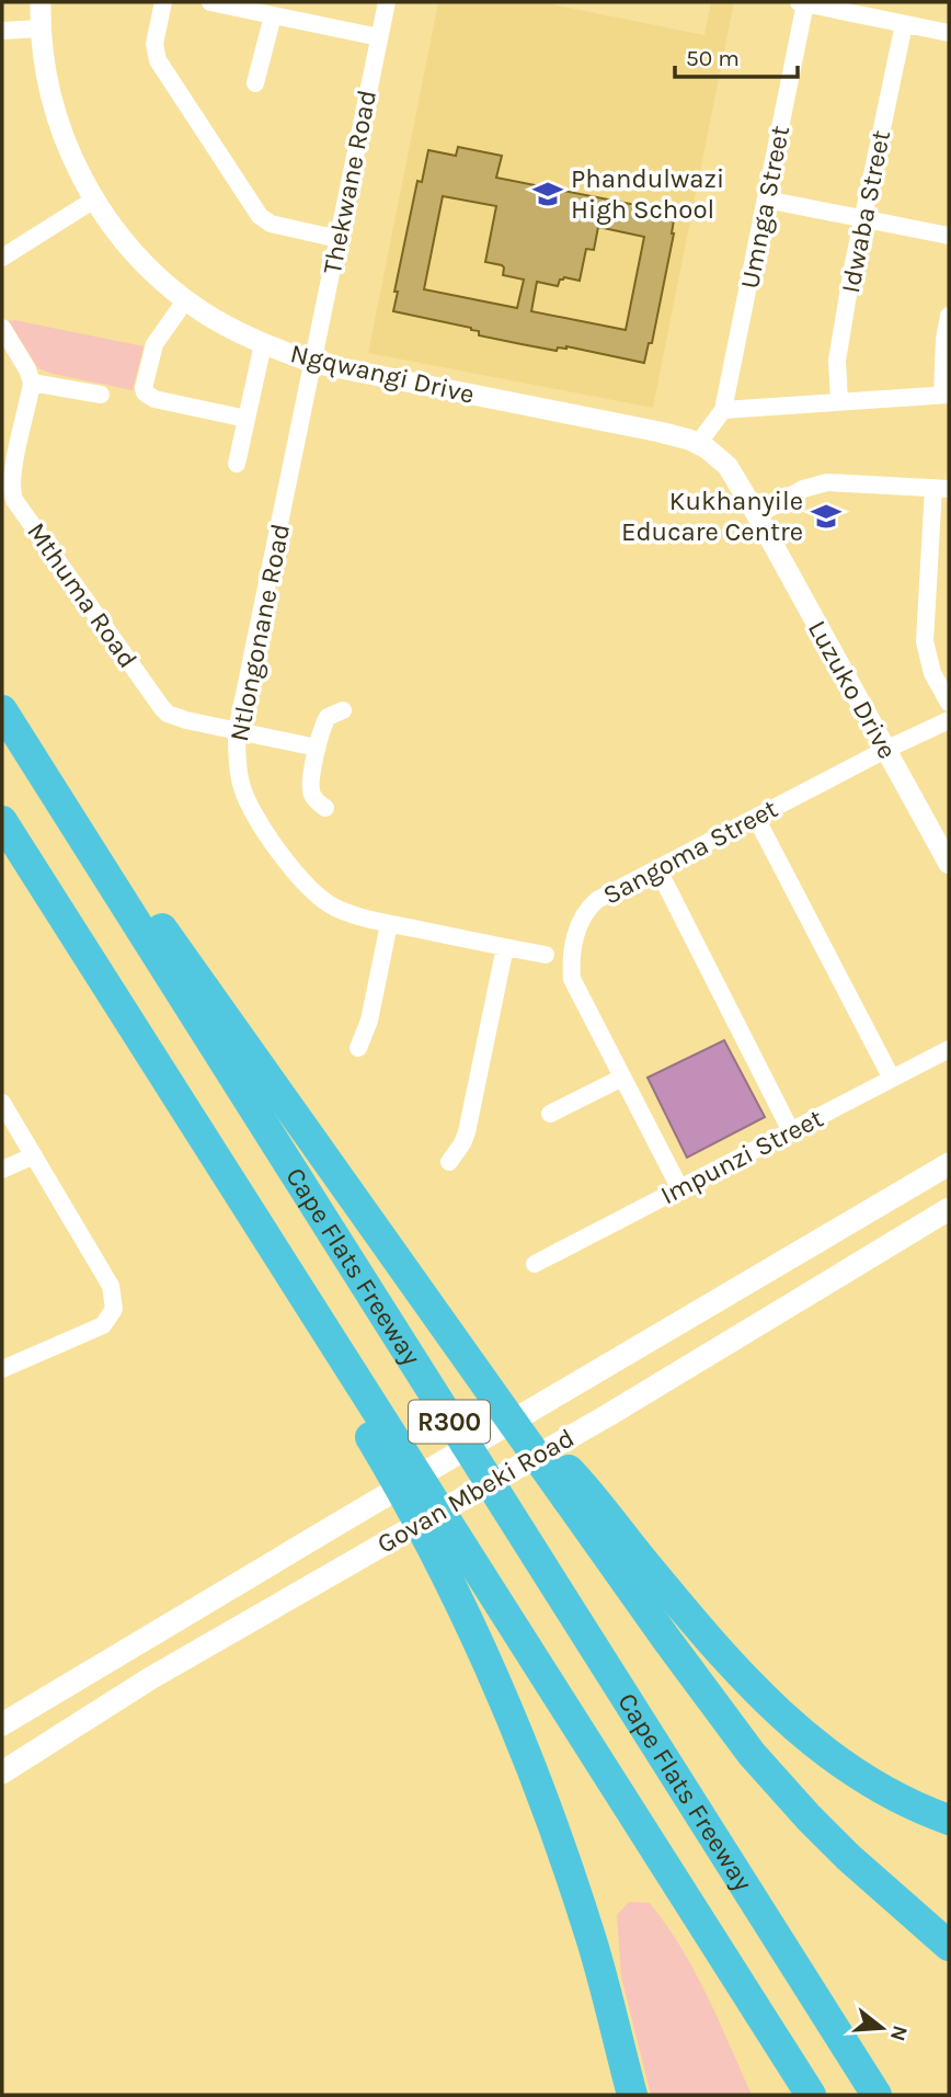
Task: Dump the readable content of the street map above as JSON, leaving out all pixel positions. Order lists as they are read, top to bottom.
{
  "streets": {
    "highway": ["Cape Flats Freeway", "R300"],
    "main road": ["Govan Mbeki Road"],
    "street": [
      "Thekwane Road",
      "Umnga Street",
      "Idwaba Street",
      "Ngqwangi Drive",
      "Mthuma Road",
      "Ntlongonane Road",
      "Luzuko Drive",
      "Sangoma Street",
      "Impunzi Street"
    ]
  },
  "crossings": [
    ["Thekwane Road", "Ngqwangi Drive"],
    ["Thekwane Road", "Ntlongonane Road"],
    ["Umnga Street", "Ngqwangi Drive"],
    ["Ngqwangi Drive", "Ntlongonane Road"],
    ["Ngqwangi Drive", "Luzuko Drive"],
    ["Mthuma Road", "Ntlongonane Road"],
    ["Luzuko Drive", "Sangoma Street"],
    ["Sangoma Street", "Impunzi Street"]
  ],
  "places": {
    "school or university": ["Phandulwazi High School", "Kukhanyile Educare Centre"]
  },
  "scale_bar": "50 m",
  "north": "right"
}
